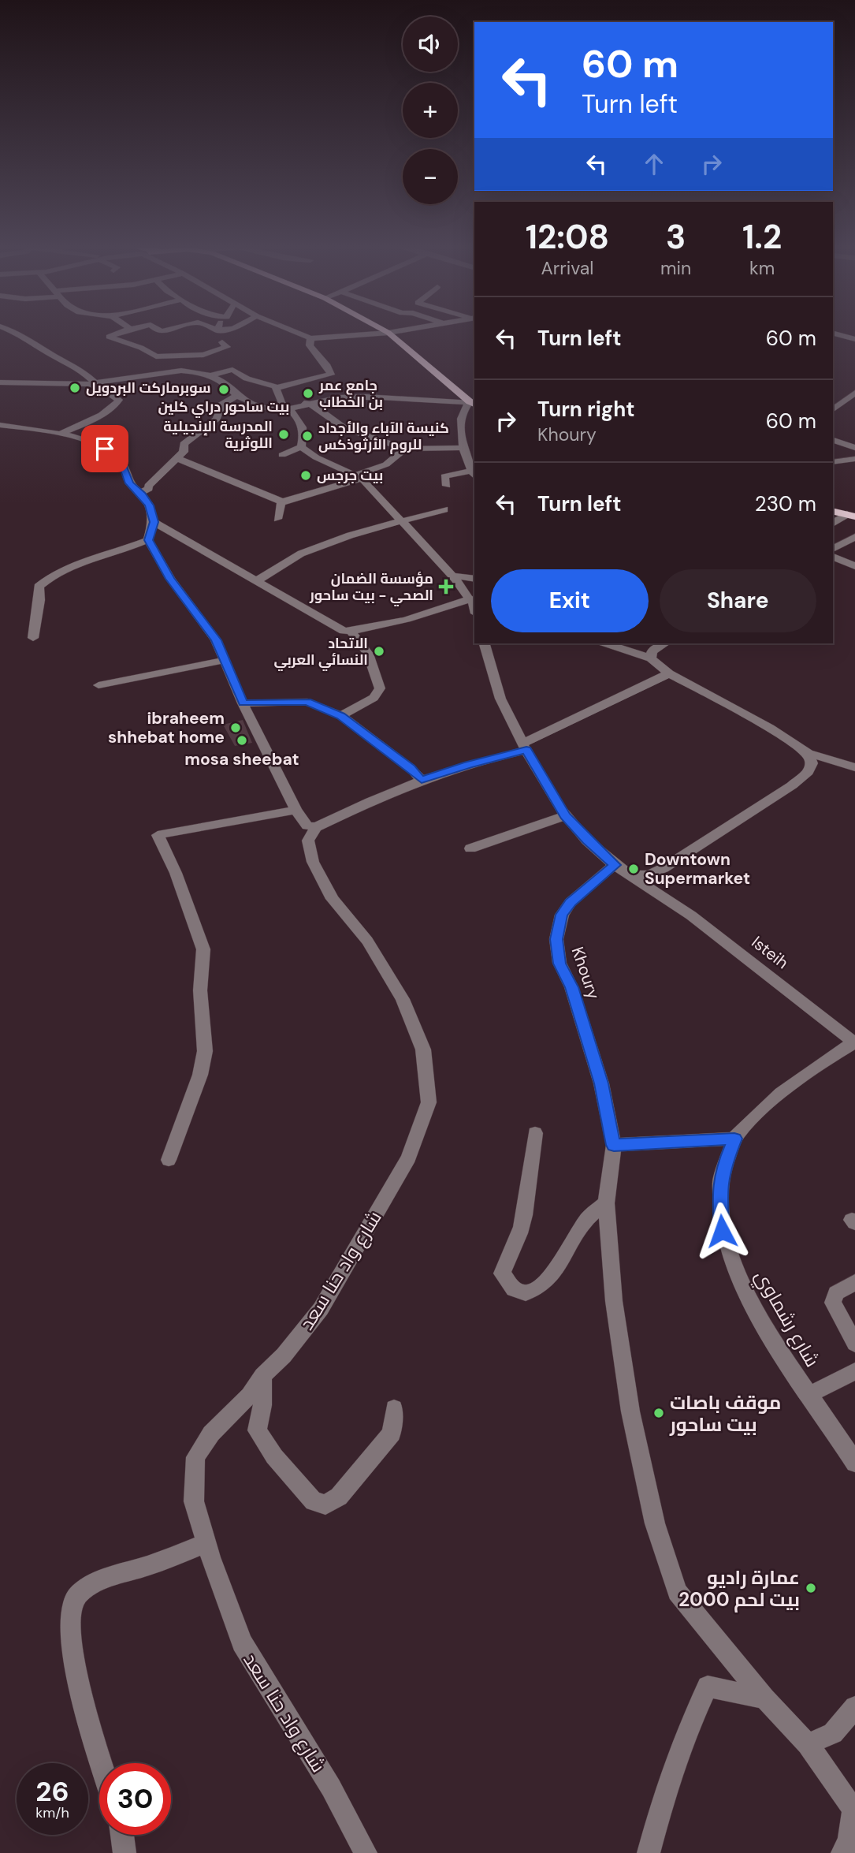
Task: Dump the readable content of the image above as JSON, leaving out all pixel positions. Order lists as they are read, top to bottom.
{
  "streets": {
    "street": [
      "Isteih",
      "Khoury",
      "شارع واد حنا سعد",
      "شارع رشماوي"
    ]
  },
  "crossings": [
    ["Isteih", "Khoury"],
    ["Isteih", "شارع رشماوي"]
  ],
  "places": {
    "other": [
      "سوبرماركت البردويل",
      "بيت ساحور دراي كلين",
      "جامع عمر بن الخطاب",
      "المدرسة الإنجيلية اللوثرية",
      "كنيسة الآباء والأجداد للروم الأرثوذكس",
      "بيت جرجس",
      "الاتحاد النسائي العربي",
      "ibraheem shhebat home",
      "mosa sheebat",
      "Downtown Supermarket",
      "موقف باصات بيت ساحور",
      "عمارة راديو بيت لحم 2000"
    ],
    "health": ["مؤسسة الضمان الصحي - بيت ساحور"]
  },
  "page": {
    "map_buttons": ["+", "−"],
    "turn": ["60 m", "Turn left"],
    "eta": [
      "12:08",
      "Arrival",
      "3",
      "min",
      "1.2",
      "km"
    ],
    "list": [
      {
        "name": "Turn left",
        "value": "60 m"
      },
      {
        "name": "Turn right",
        "note": "Khoury",
        "value": "60 m"
      },
      {
        "name": "Turn left",
        "value": "230 m"
      }
    ],
    "buttons": ["Exit", "Share"],
    "speed": "26 km/h",
    "limit": "30"
  }
}
